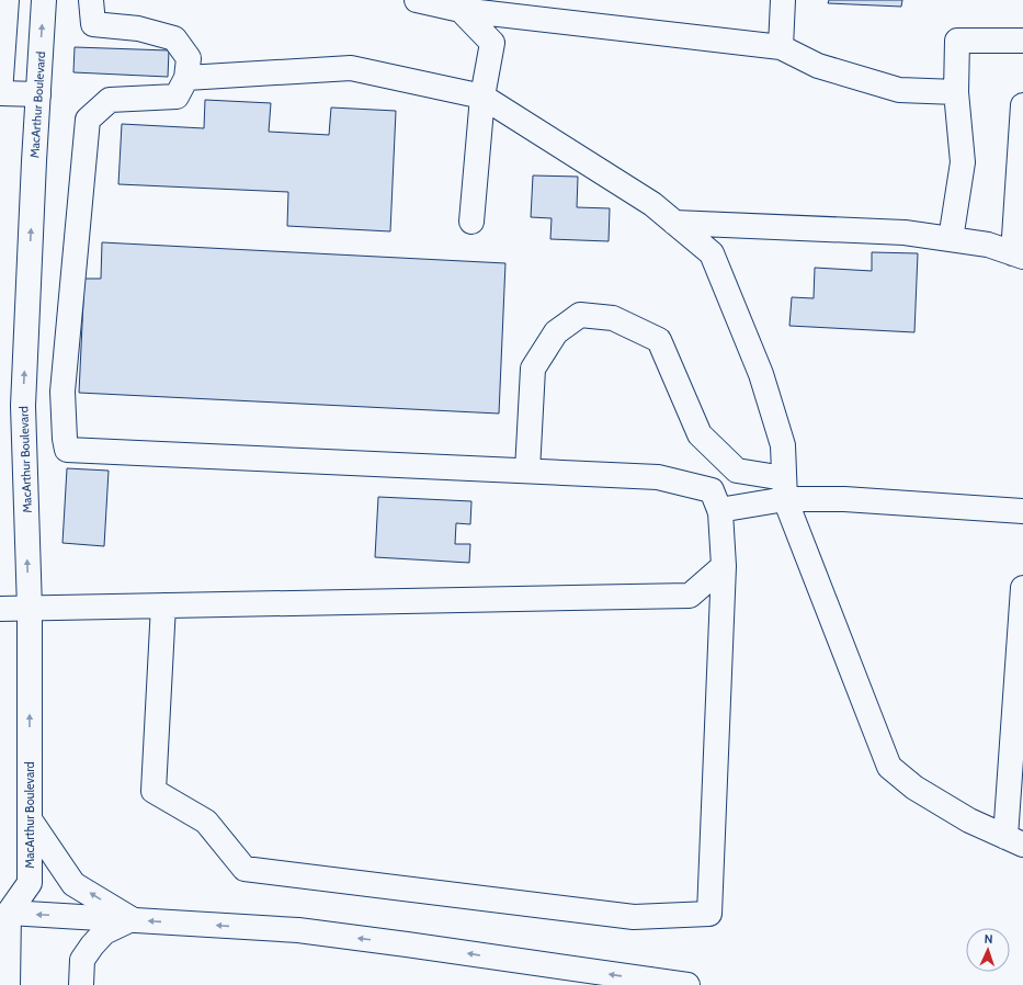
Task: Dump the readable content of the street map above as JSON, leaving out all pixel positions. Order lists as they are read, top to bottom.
{
  "streets": {
    "main road": ["MacArthur Boulevard"]
  },
  "one_way": ["MacArthur Boulevard"],
  "north": "top"
}
